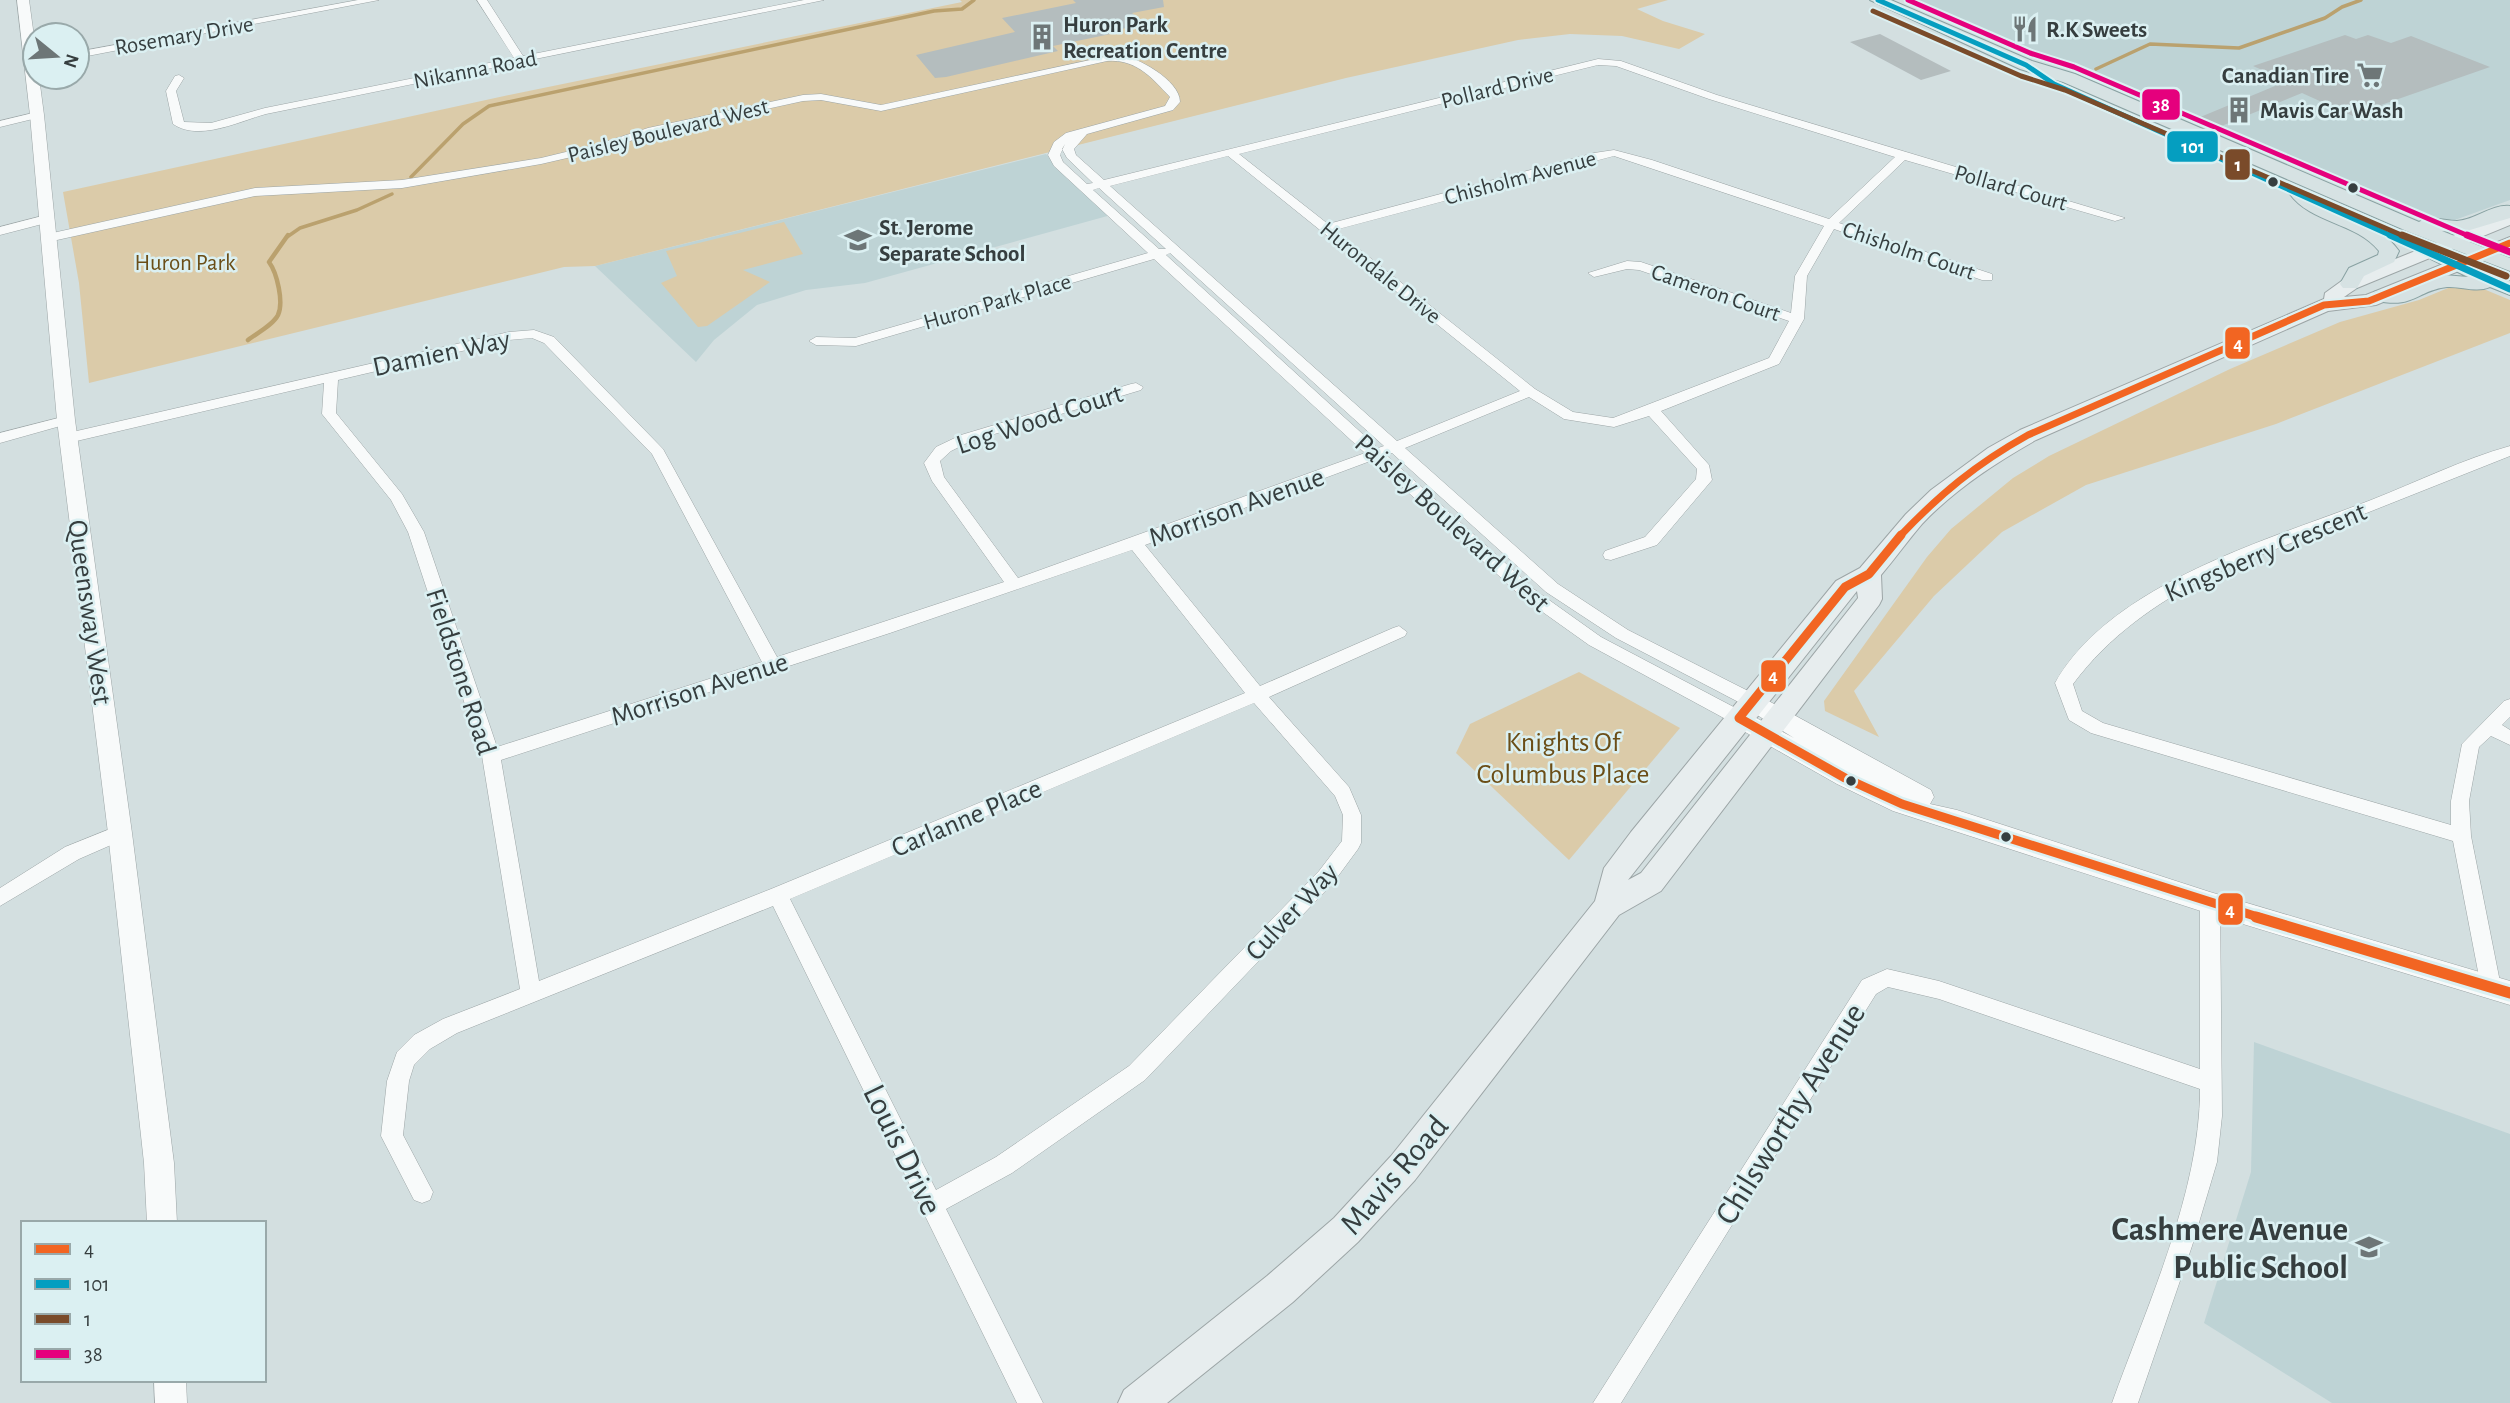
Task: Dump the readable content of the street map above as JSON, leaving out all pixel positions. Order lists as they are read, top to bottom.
{
  "streets": {
    "main road": ["Mavis Road"],
    "street": [
      "Rosemary Drive",
      "Nikanna Road",
      "Pollard Drive",
      "Paisley Boulevard West",
      "Chisholm Avenue",
      "Pollard Court",
      "Chisholm Court",
      "Hurondale Drive",
      "Cameron Court",
      "Huron Park Place",
      "Damien Way",
      "Log Wood Court",
      "Morrison Avenue",
      "Kingsberry Crescent",
      "Queensway West",
      "Fieldstone Road",
      "Carlanne Place",
      "Culver Way",
      "Chilsworthy Avenue",
      "Louis Drive"
    ]
  },
  "crossings": [
    ["Pollard Drive", "Paisley Boulevard West"],
    ["Pollard Drive", "Pollard Court"],
    ["Pollard Drive", "Hurondale Drive"],
    ["Paisley Boulevard West", "Huron Park Place"],
    ["Paisley Boulevard West", "Morrison Avenue"],
    ["Paisley Boulevard West", "Queensway West"],
    ["Paisley Boulevard West", "Mavis Road"],
    ["Chisholm Avenue", "Chisholm Court"],
    ["Chisholm Avenue", "Hurondale Drive"],
    ["Hurondale Drive", "Morrison Avenue"],
    ["Damien Way", "Morrison Avenue"],
    ["Damien Way", "Queensway West"],
    ["Damien Way", "Fieldstone Road"],
    ["Log Wood Court", "Morrison Avenue"],
    ["Morrison Avenue", "Fieldstone Road"],
    ["Morrison Avenue", "Culver Way"],
    ["Fieldstone Road", "Carlanne Place"],
    ["Carlanne Place", "Culver Way"],
    ["Carlanne Place", "Louis Drive"],
    ["Culver Way", "Louis Drive"]
  ],
  "parks": ["Huron Park", "Knights Of Columbus Place"],
  "places": {
    "restaurant": ["R.K Sweets"],
    "building": ["Huron Park Recreation Centre", "Mavis Car Wash"],
    "supermarket": ["Canadian Tire"],
    "school or university": ["St. Jerome Separate School", "Cashmere Avenue Public School"]
  },
  "lines": [
    "transit line 101",
    "transit line 38",
    "transit line 1",
    "transit line 4"
  ],
  "legend": [
    "4",
    "101",
    "1",
    "38"
  ],
  "north": "right"
}
